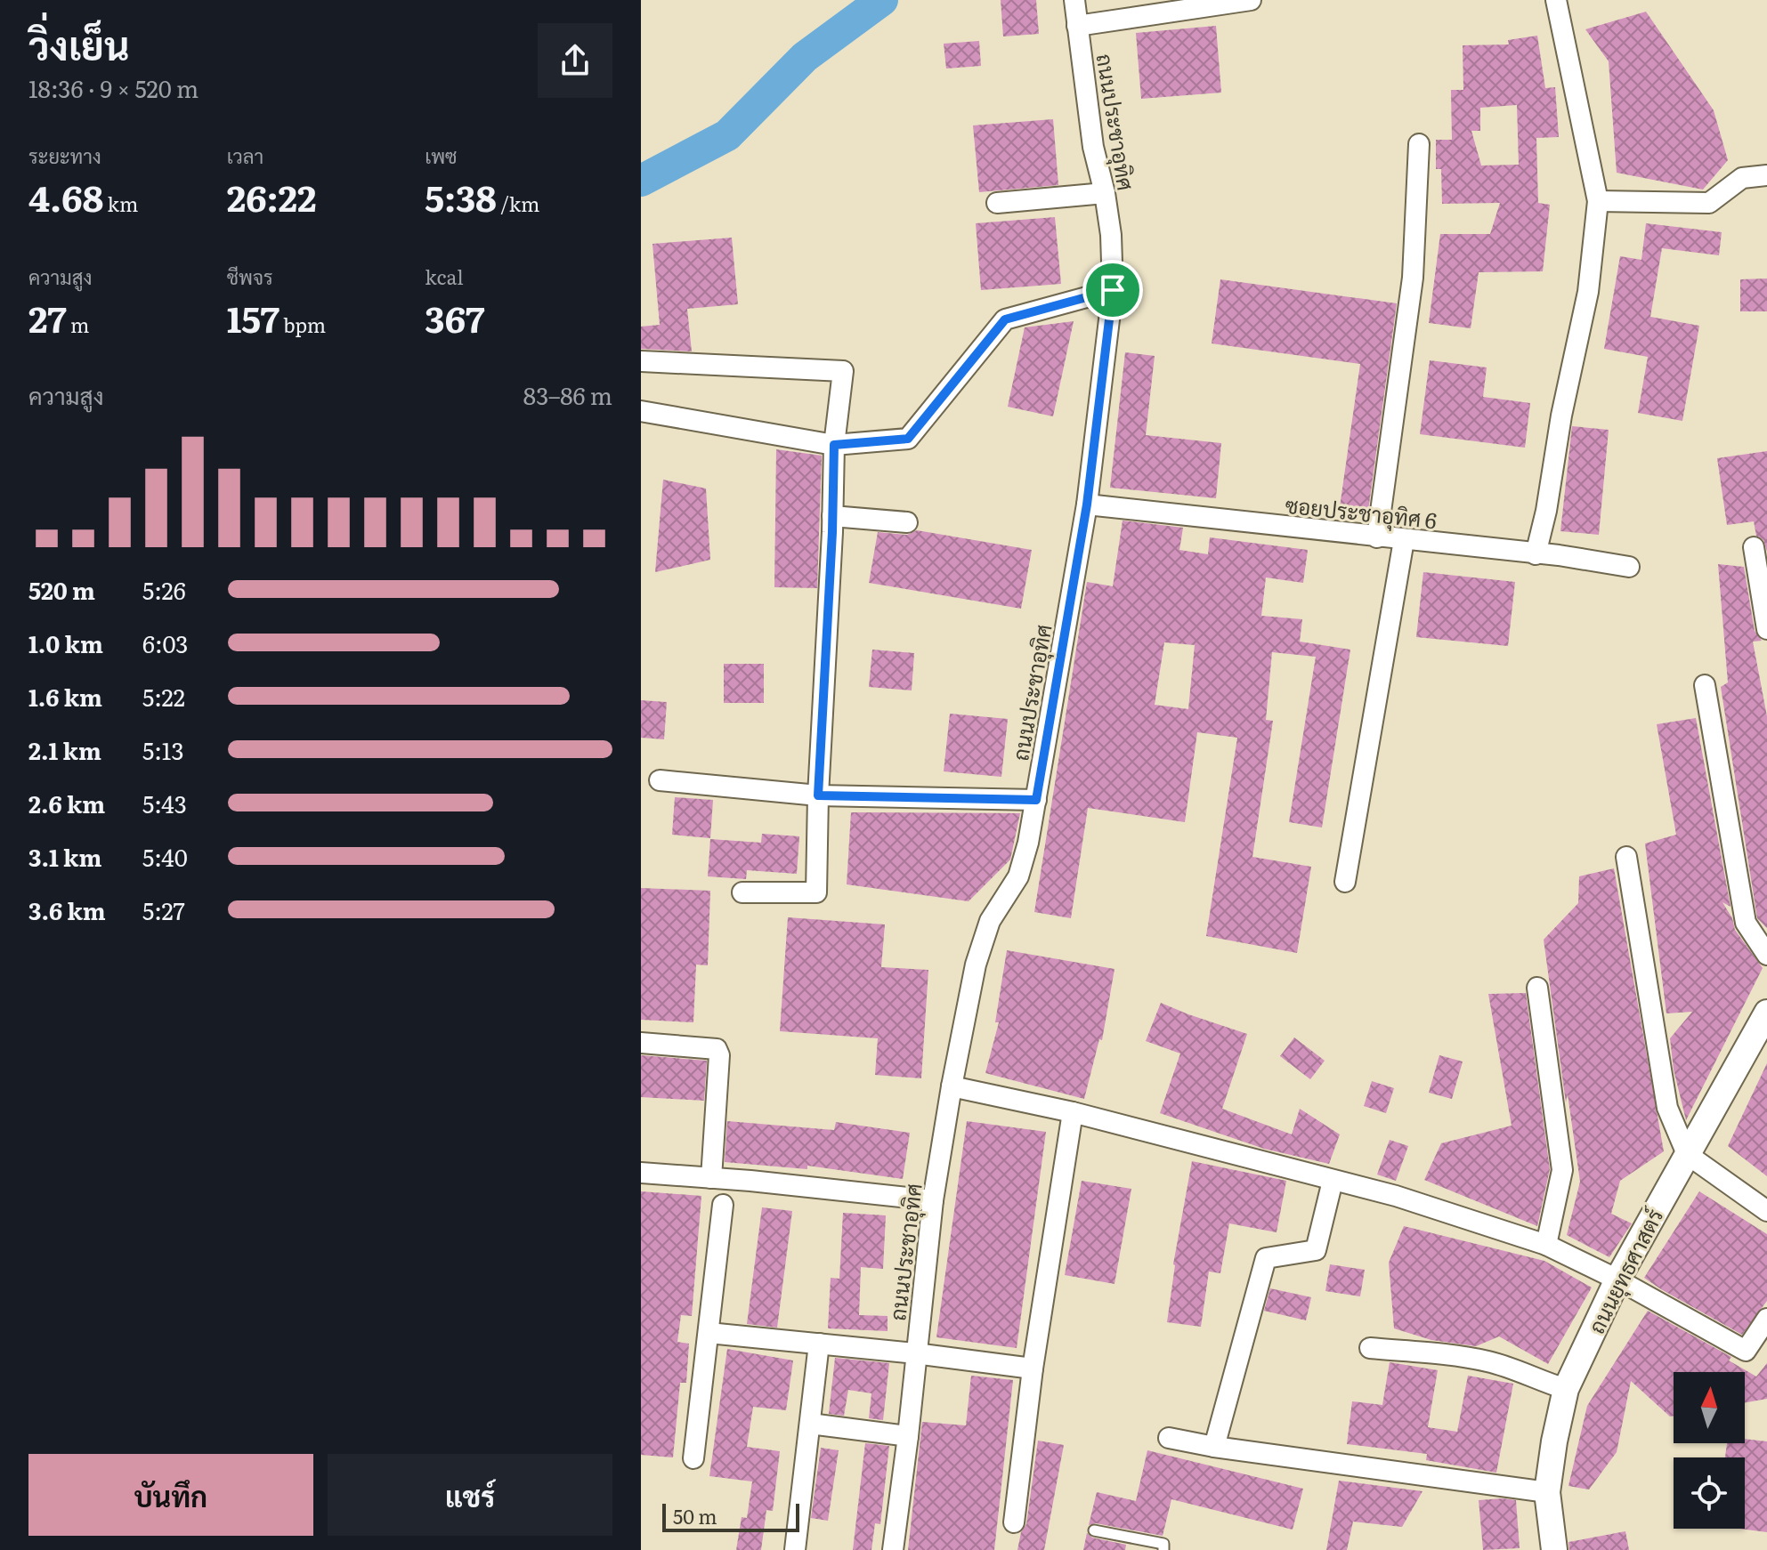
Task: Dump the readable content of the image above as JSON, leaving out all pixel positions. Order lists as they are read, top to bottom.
{
  "streets": {
    "street": ["ถนนประชาอุทิศ", "ซอยประชาอุทิศ 6", "ถนนยุทธศาสตร์"]
  },
  "crossings": [
    ["ถนนประชาอุทิศ", "ซอยประชาอุทิศ 6"]
  ],
  "scale_bar": "50 m",
  "north": "top",
  "page": {
    "heading": ["วิ่งเย็น", "18:36 · 9 × 520 m"],
    "stats": [
      ["ระยะทาง", "4.68 km"],
      ["เวลา", "26:22"],
      ["เพซ", "5:38 /km"],
      ["ความสูง", "27 m"],
      ["ชีพจร", "157 bpm"],
      ["kcal", "367"]
    ],
    "chart": ["ความสูง", "83–86 m"],
    "list": [
      {
        "name": "520 m",
        "note": "5:26"
      },
      {
        "name": "1.0 km",
        "note": "6:03"
      },
      {
        "name": "1.6 km",
        "note": "5:22"
      },
      {
        "name": "2.1 km",
        "note": "5:13"
      },
      {
        "name": "2.6 km",
        "note": "5:43"
      },
      {
        "name": "3.1 km",
        "note": "5:40"
      },
      {
        "name": "3.6 km",
        "note": "5:27"
      }
    ],
    "buttons": ["บันทึก", "แชร์"],
    "scale": "50 m"
  }
}
